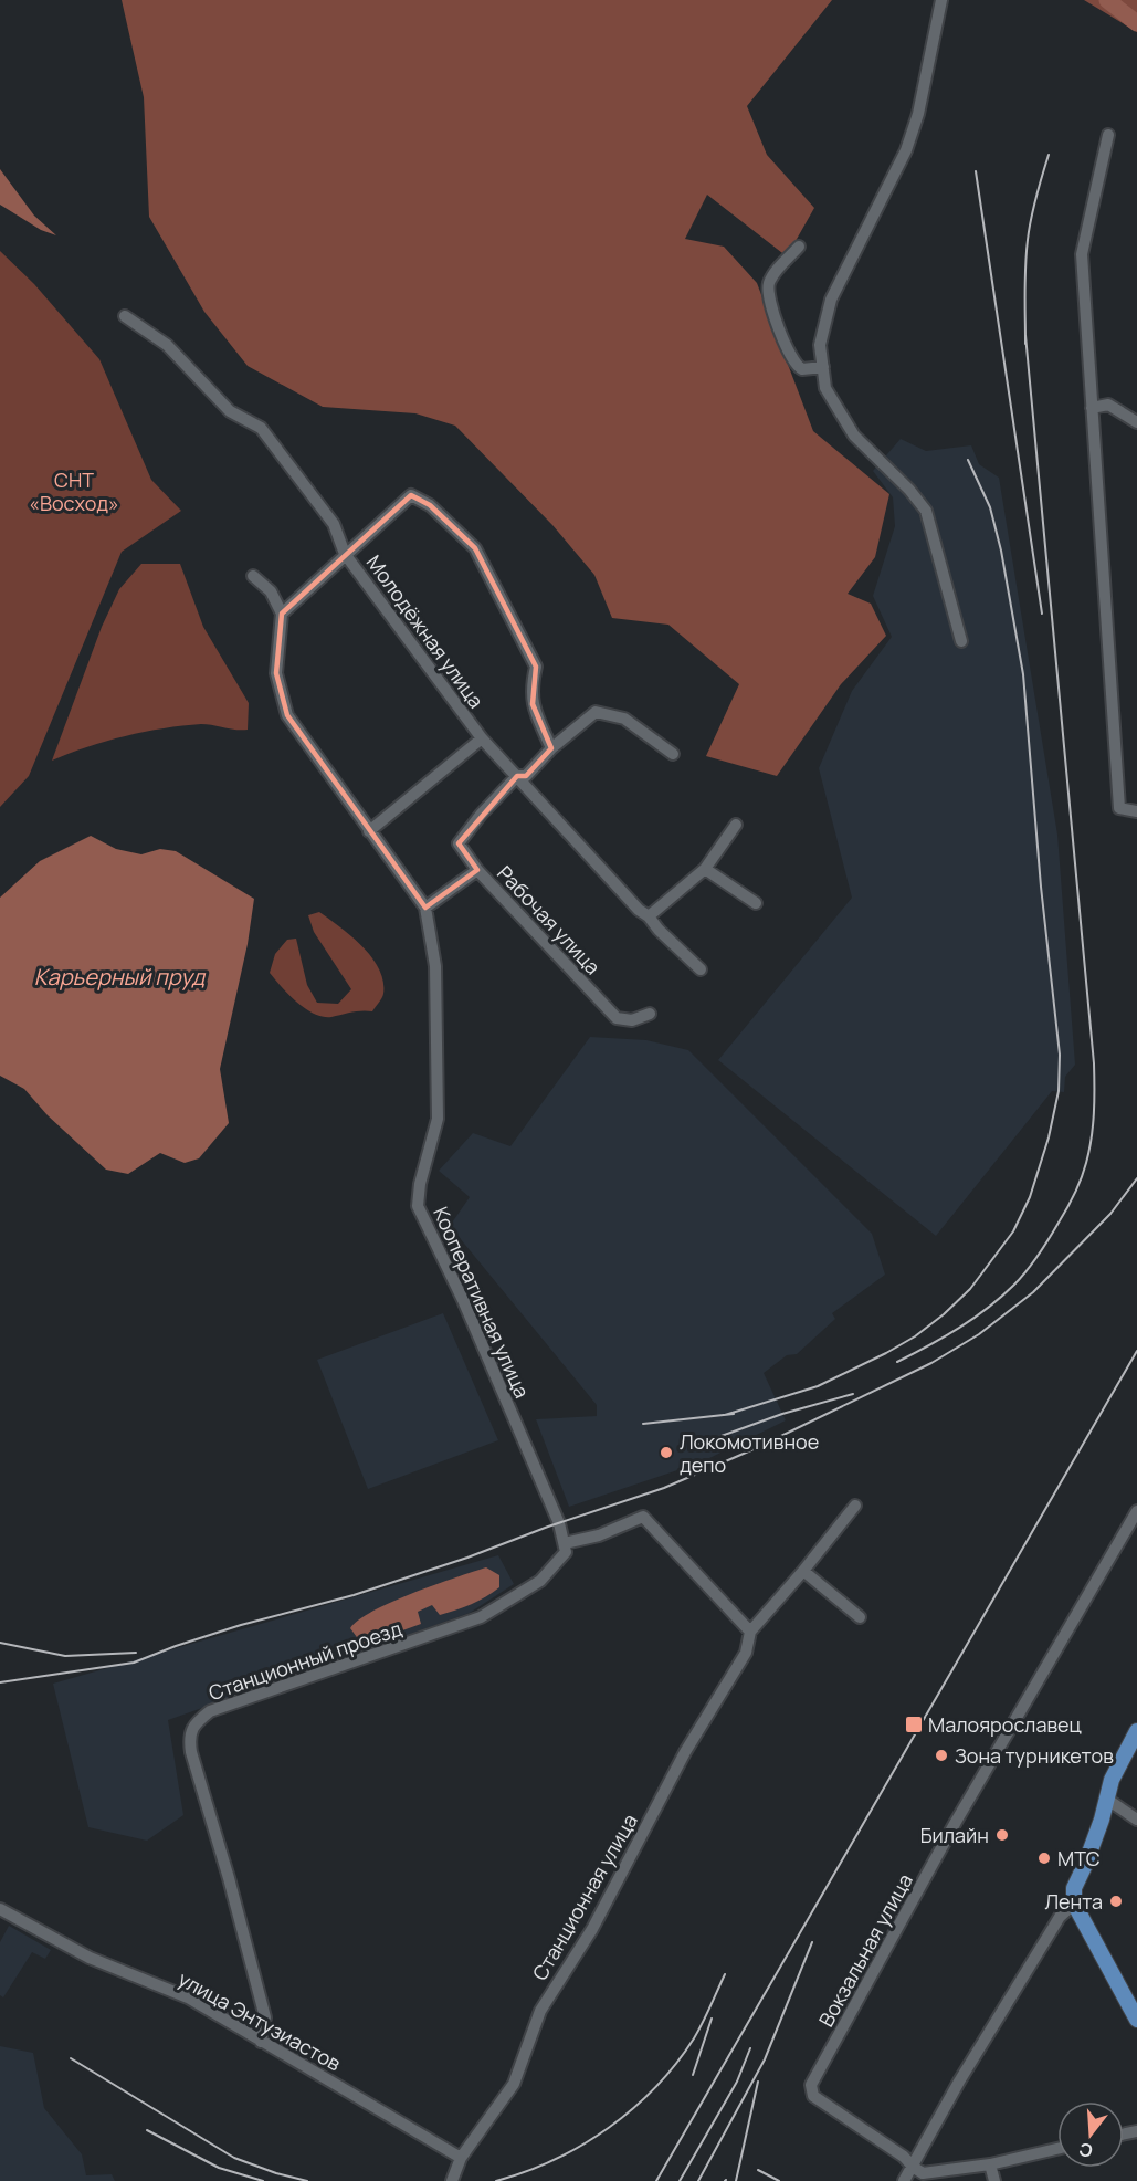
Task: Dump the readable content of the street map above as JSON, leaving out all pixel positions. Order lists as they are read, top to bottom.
{
  "streets": {
    "street": [
      "Молодёжная улица",
      "Рабочая улица",
      "Кооперативная улица",
      "Станционный проезд",
      "Станционная улица",
      "Вокзальная улица",
      "улица Энтузиастов"
    ]
  },
  "crossings": [
    ["Молодёжная улица", "Рабочая улица"],
    ["Кооперативная улица", "Станционный проезд"],
    ["Станционный проезд", "улица Энтузиастов"],
    ["Станционная улица", "улица Энтузиастов"]
  ],
  "water": ["Карьерный пруд"],
  "parks": ["СНТ «Восход»"],
  "places": {
    "other": [
      "Локомотивное депо",
      "Зона турникетов",
      "Билайн",
      "МТС",
      "Лента"
    ],
    "transit": ["Малоярославец"]
  },
  "north": "bottom"
}
